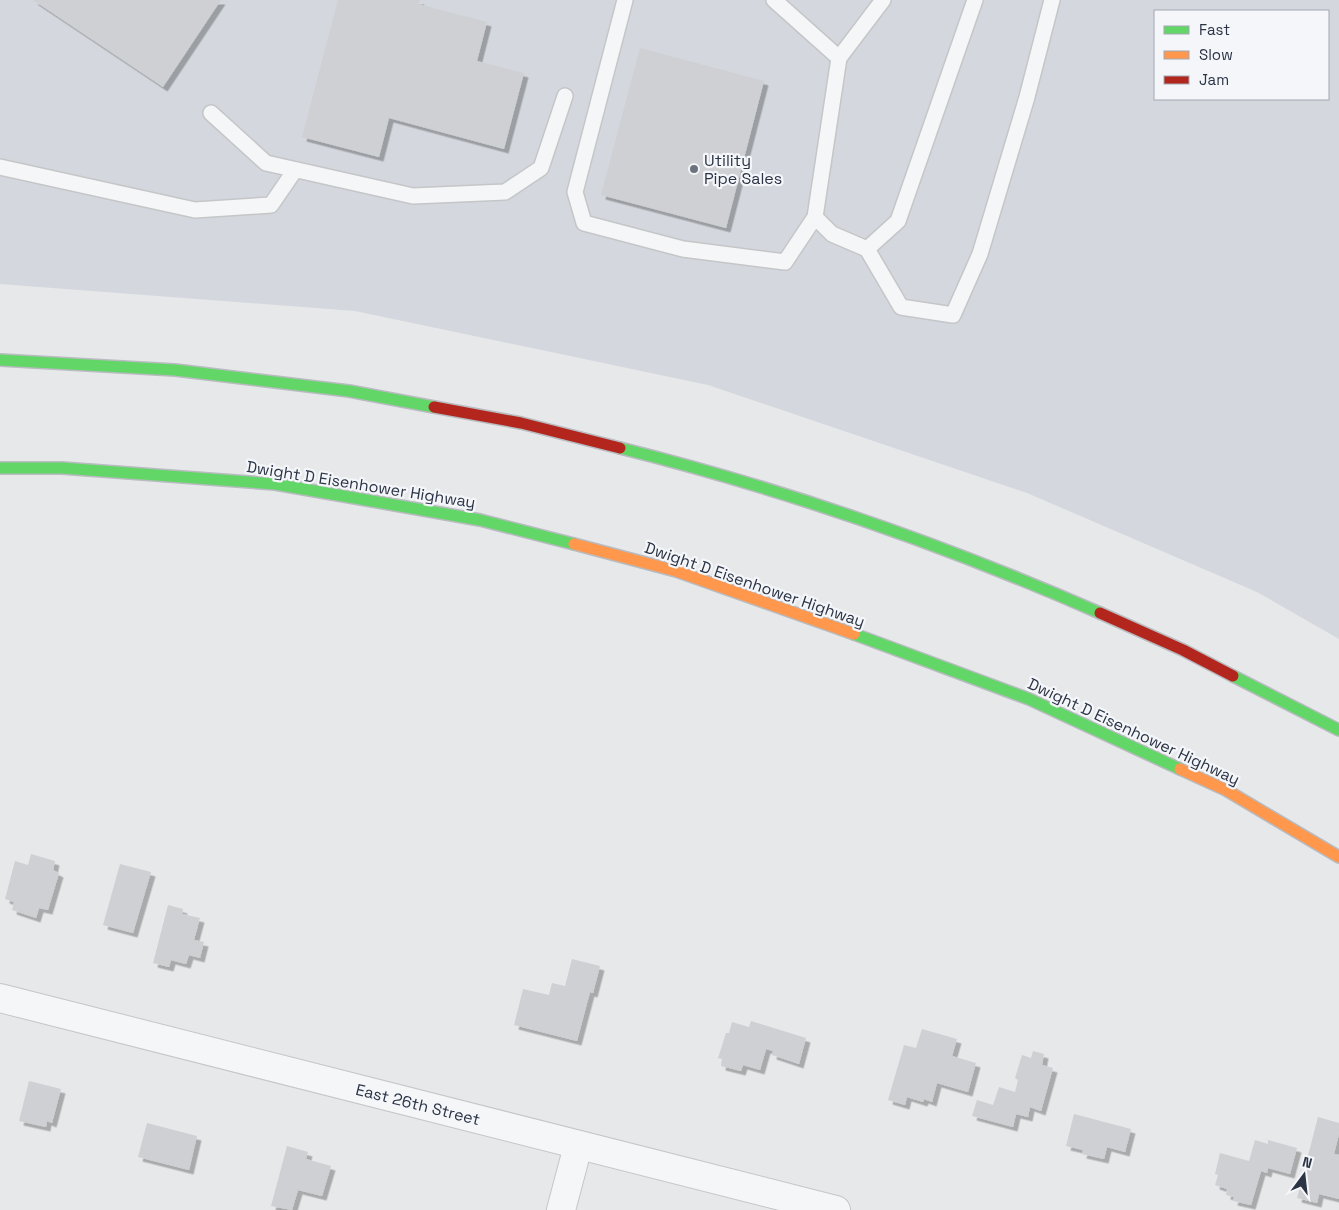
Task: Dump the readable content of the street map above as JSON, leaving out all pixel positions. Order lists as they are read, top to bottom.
{
  "streets": {
    "highway": ["Dwight D Eisenhower Highway"],
    "street": ["East 26th Street"]
  },
  "places": ["Utility Pipe Sales"],
  "legend": ["Fast", "Slow", "Jam"],
  "north": "top"
}
